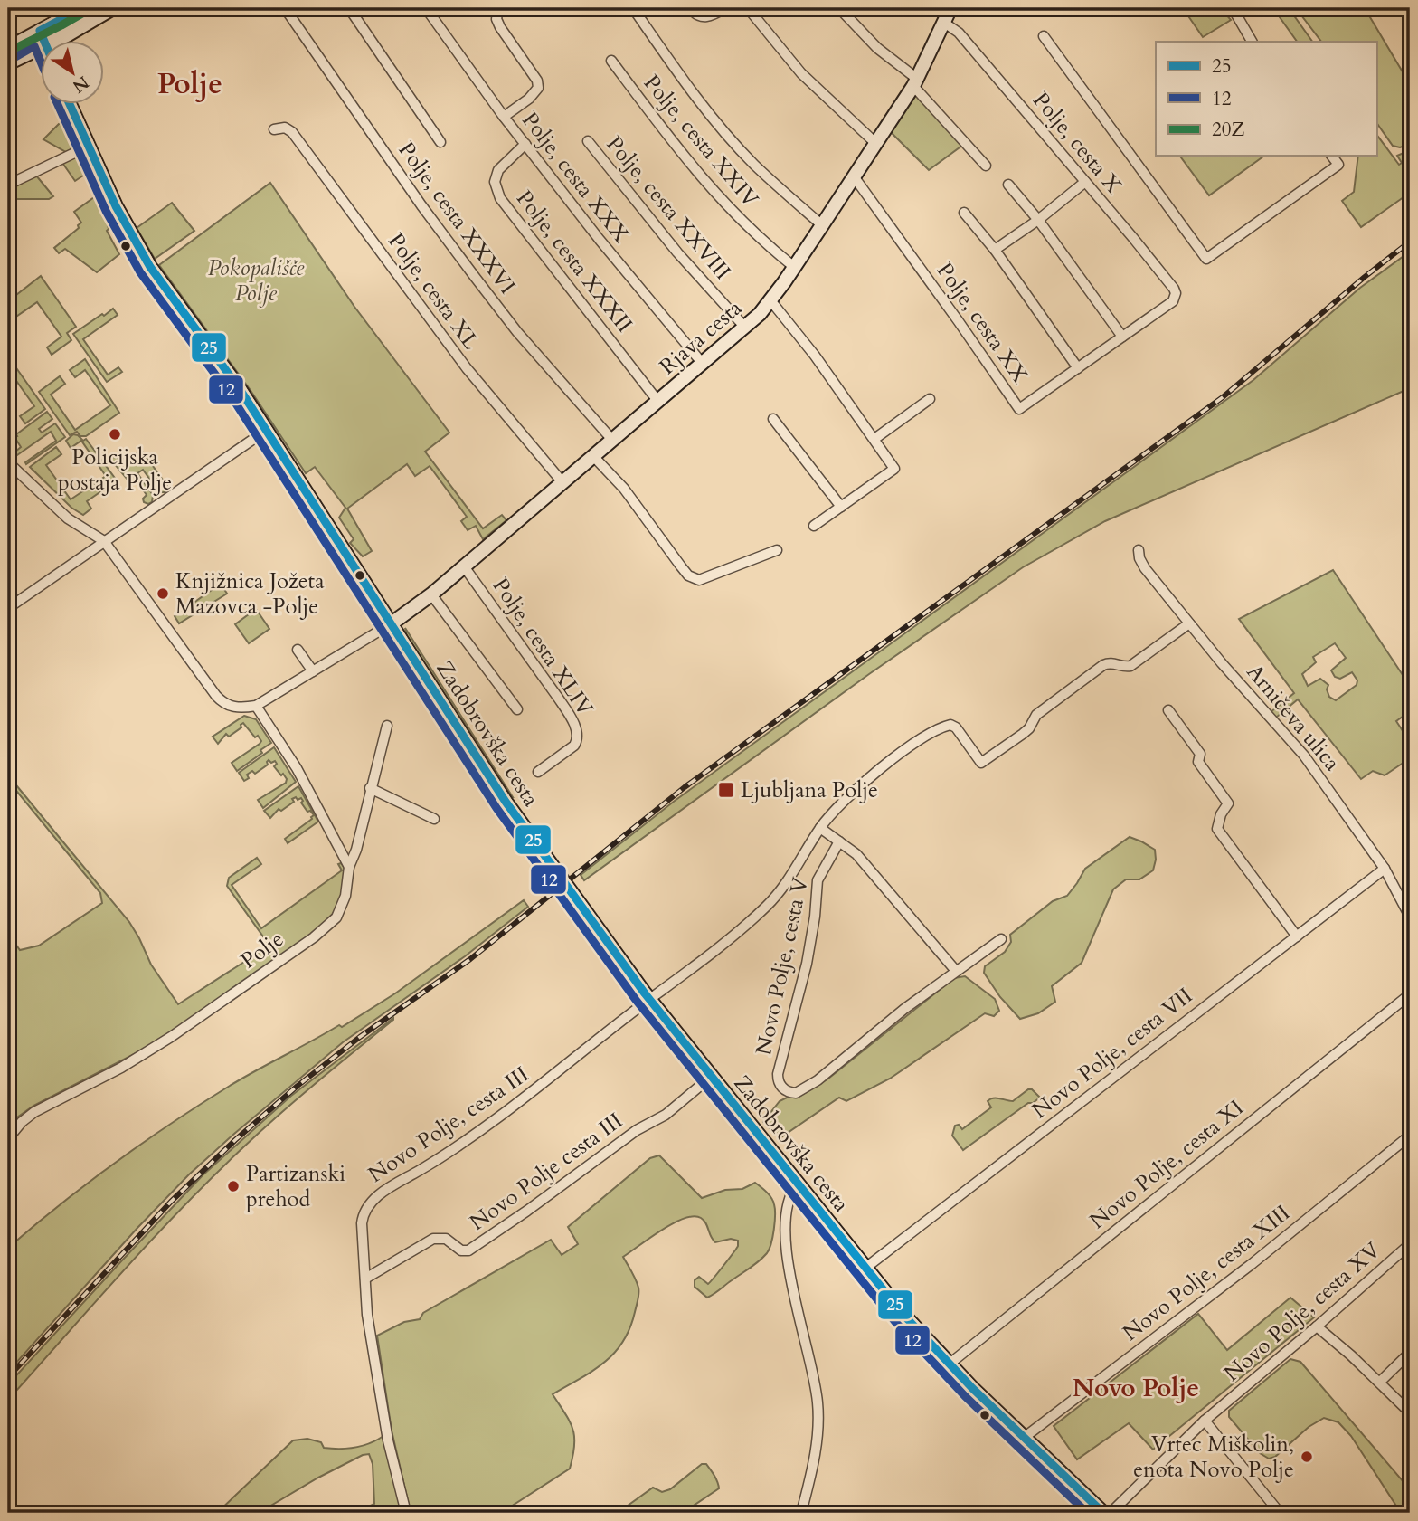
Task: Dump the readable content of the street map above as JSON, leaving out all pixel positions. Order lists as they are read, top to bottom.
{
  "streets": {
    "main road": ["Rjava cesta", "Zadobrovška cesta"],
    "street": [
      "Polje, cesta XXIV",
      "Polje, cesta X",
      "Polje, cesta XXX",
      "Polje, cesta XXVIII",
      "Polje, cesta XXXVI",
      "Polje, cesta XXXII",
      "Polje, cesta XL",
      "Polje, cesta XX",
      "Polje, cesta XLIV",
      "Arničeva ulica",
      "Polje",
      "Novo Polje, cesta V",
      "Novo Polje, cesta VII",
      "Novo Polje, cesta III",
      "Novo Polje, cesta XI",
      "Novo Polje cesta III",
      "Novo Polje, cesta XIII",
      "Novo Polje, cesta XV"
    ]
  },
  "crossings": [
    ["Polje, cesta XXIV", "Rjava cesta"],
    ["Polje, cesta X", "Rjava cesta"],
    ["Polje, cesta XXX", "Polje, cesta XXXII"],
    ["Polje, cesta XXX", "Rjava cesta"],
    ["Polje, cesta XXVIII", "Rjava cesta"],
    ["Polje, cesta XXXVI", "Rjava cesta"],
    ["Polje, cesta XXXII", "Rjava cesta"],
    ["Polje, cesta XL", "Rjava cesta"],
    ["Polje, cesta XX", "Rjava cesta"],
    ["Rjava cesta", "Polje, cesta XLIV"],
    ["Rjava cesta", "Zadobrovška cesta"],
    ["Arničeva ulica", "Novo Polje, cesta VII"],
    ["Zadobrovška cesta", "Novo Polje, cesta VII"],
    ["Zadobrovška cesta", "Novo Polje, cesta III"],
    ["Zadobrovška cesta", "Novo Polje, cesta XI"],
    ["Zadobrovška cesta", "Novo Polje cesta III"],
    ["Zadobrovška cesta", "Novo Polje, cesta XIII"],
    ["Novo Polje, cesta III", "Novo Polje cesta III"]
  ],
  "districts": ["Polje", "Novo Polje"],
  "parks": ["Pokopališče Polje"],
  "places": {
    "other": [
      "Policijska postaja Polje",
      "Knjižnica Jožeta Mazovca -Polje",
      "Partizanski prehod",
      "Vrtec Miškolin, enota Novo Polje"
    ],
    "transit": ["Ljubljana Polje"]
  },
  "lines": ["transit line 25", "transit line 20Z", "transit line 12"],
  "legend": ["25", "12", "20Z"],
  "north": "bottom right"
}
